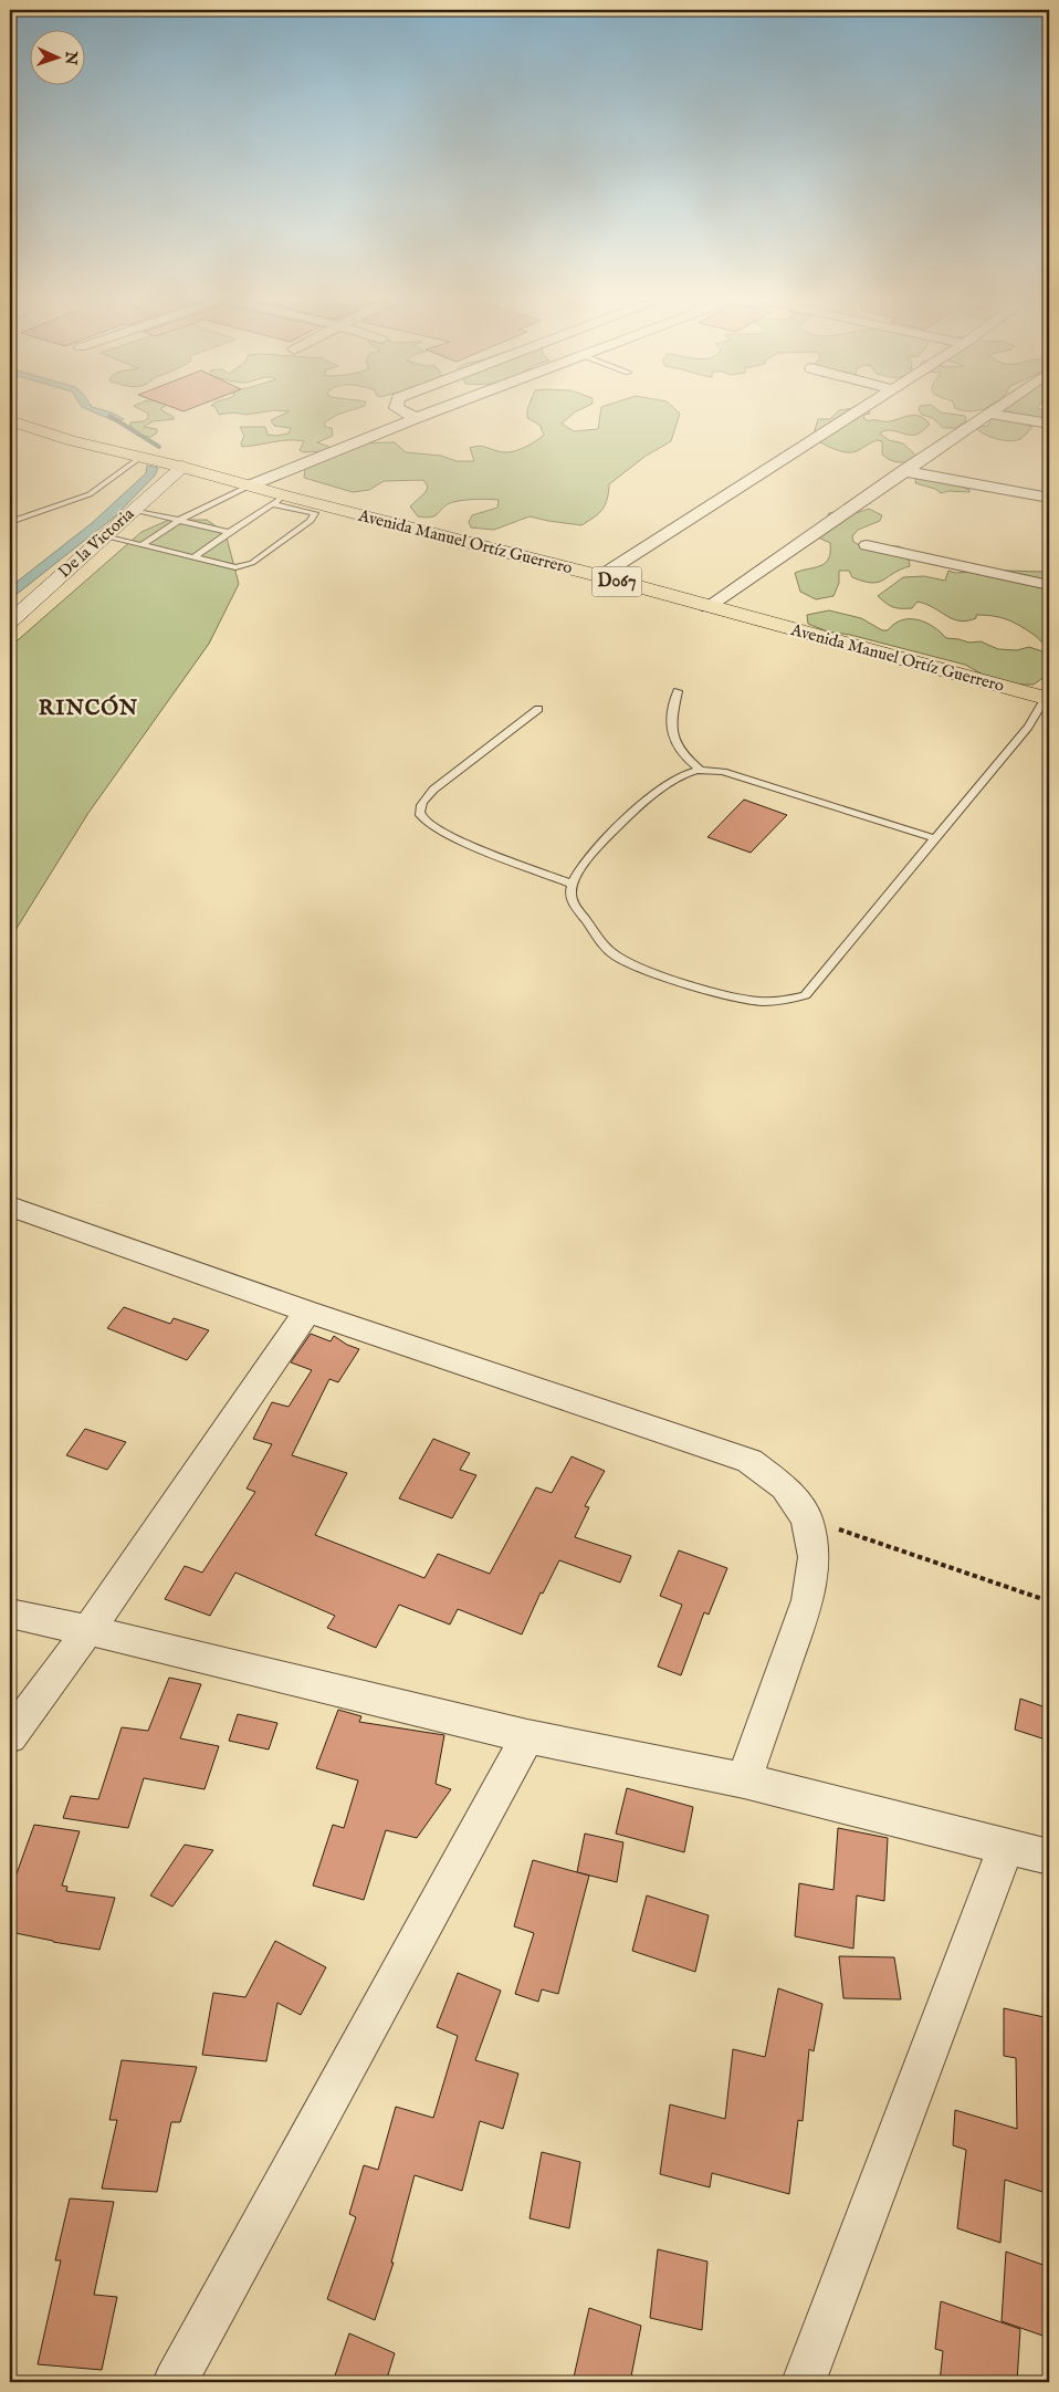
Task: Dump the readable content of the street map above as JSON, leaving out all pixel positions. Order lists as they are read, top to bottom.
{
  "streets": {
    "main road": ["Avenida Manuel Ortíz Guerrero", "De la Victoria", "D067"]
  },
  "crossings": [
    ["Avenida Manuel Ortíz Guerrero", "De la Victoria"]
  ],
  "districts": ["RINCÓN"],
  "north": "right"
}
